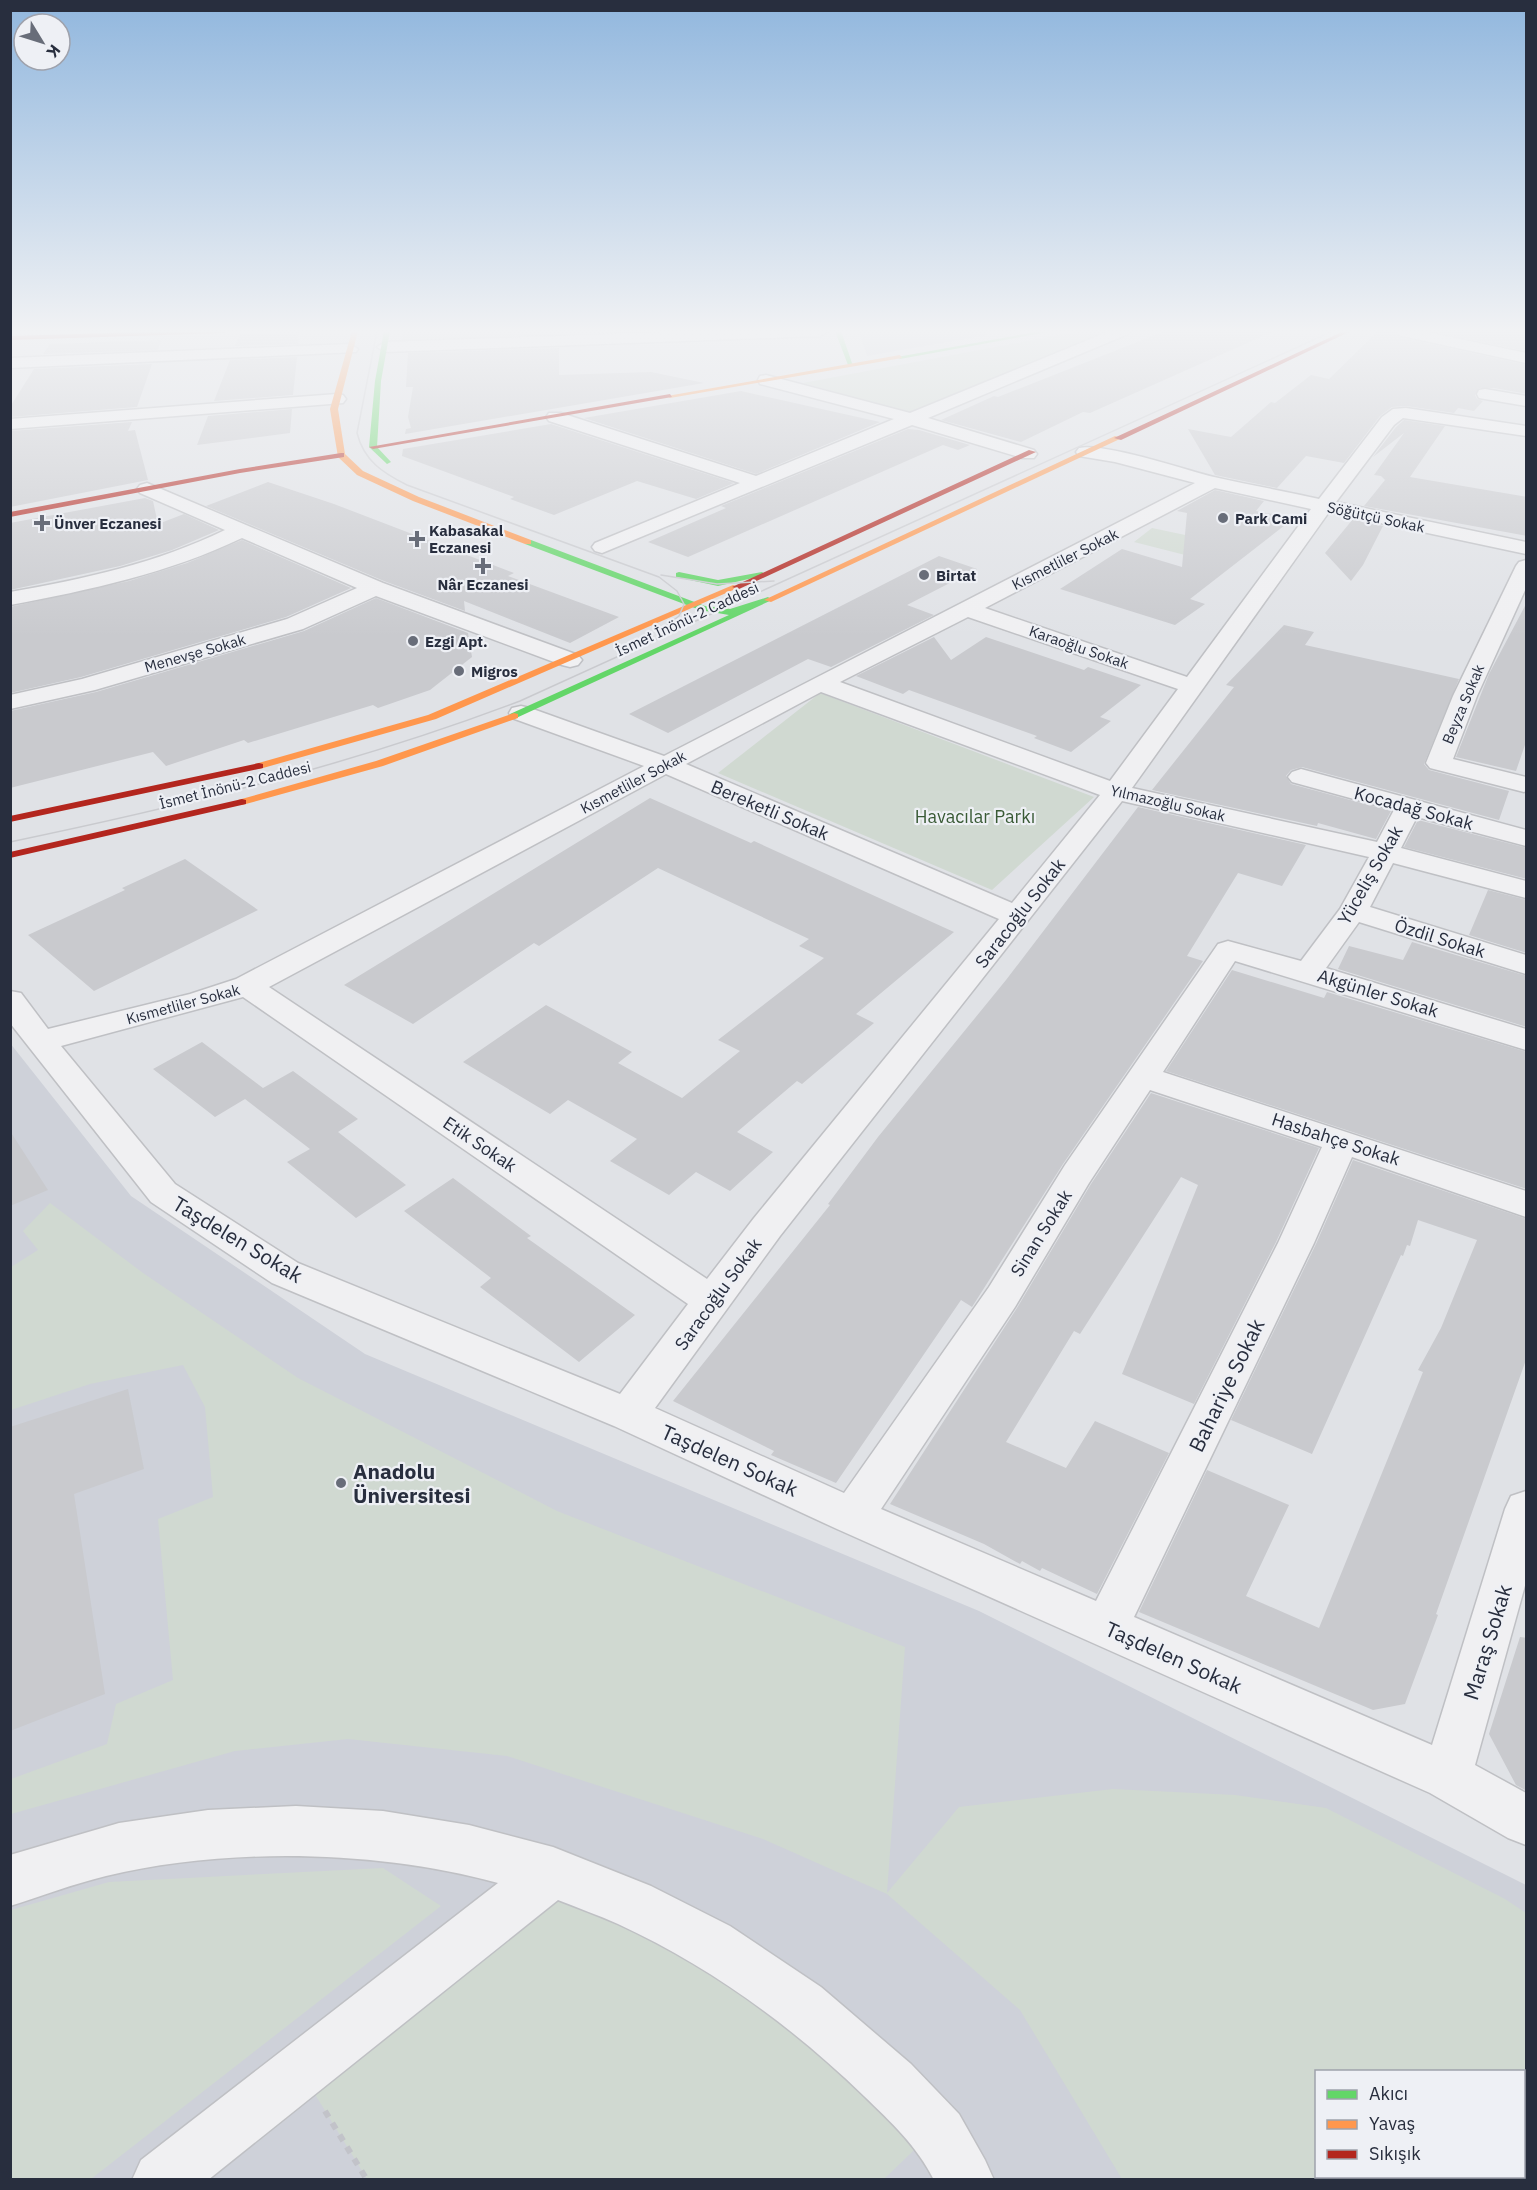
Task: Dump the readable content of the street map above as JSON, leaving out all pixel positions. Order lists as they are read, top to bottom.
{
  "streets": {
    "street": [
      "Söğütçü Sokak",
      "Kısmetliler Sokak",
      "İsmet İnönü-2 Caddesi",
      "Karaoğlu Sokak",
      "Menevşe Sokak",
      "Beyza Sokak",
      "Yılmazoğlu Sokak",
      "Kocadağ Sokak",
      "Bereketli Sokak",
      "Yüceliş Sokak",
      "Saracoğlu Sokak",
      "Özdil Sokak",
      "Akgünler Sokak",
      "Hasbahçe Sokak",
      "Etik Sokak",
      "Sinan Sokak",
      "Taşdelen Sokak",
      "Bahariye Sokak",
      "Maraş Sokak"
    ]
  },
  "crossings": [
    ["Söğütçü Sokak", "Kısmetliler Sokak"],
    ["Söğütçü Sokak", "İsmet İnönü-2 Caddesi"],
    ["Söğütçü Sokak", "Saracoğlu Sokak"],
    ["Kısmetliler Sokak", "Karaoğlu Sokak"],
    ["Kısmetliler Sokak", "Yılmazoğlu Sokak"],
    ["Kısmetliler Sokak", "Bereketli Sokak"],
    ["Kısmetliler Sokak", "Etik Sokak"],
    ["Kısmetliler Sokak", "Taşdelen Sokak"],
    ["İsmet İnönü-2 Caddesi", "Bereketli Sokak"],
    ["Karaoğlu Sokak", "Saracoğlu Sokak"],
    ["Beyza Sokak", "Kocadağ Sokak"],
    ["Yılmazoğlu Sokak", "Yüceliş Sokak"],
    ["Yılmazoğlu Sokak", "Saracoğlu Sokak"],
    ["Kocadağ Sokak", "Yüceliş Sokak"],
    ["Bereketli Sokak", "Saracoğlu Sokak"],
    ["Yüceliş Sokak", "Özdil Sokak"],
    ["Yüceliş Sokak", "Akgünler Sokak"],
    ["Saracoğlu Sokak", "Etik Sokak"],
    ["Saracoğlu Sokak", "Taşdelen Sokak"],
    ["Akgünler Sokak", "Sinan Sokak"],
    ["Hasbahçe Sokak", "Sinan Sokak"],
    ["Hasbahçe Sokak", "Bahariye Sokak"],
    ["Sinan Sokak", "Taşdelen Sokak"],
    ["Taşdelen Sokak", "Bahariye Sokak"],
    ["Taşdelen Sokak", "Maraş Sokak"]
  ],
  "parks": ["Havacılar Parkı"],
  "places": {
    "other": [
      "Park Cami",
      "Birtat",
      "Ezgi Apt.",
      "Migros",
      "Anadolu Üniversitesi"
    ],
    "health": ["Ünver Eczanesi", "Kabasakal Eczanesi", "Nâr Eczanesi"]
  },
  "legend": ["Akıcı", "Yavaş", "Sıkışık"],
  "north": "bottom right"
}
